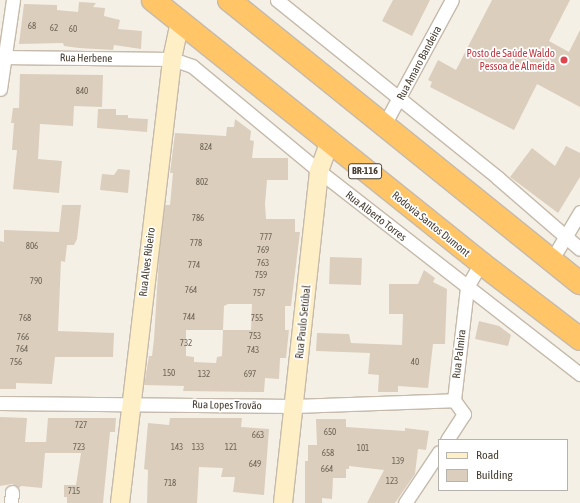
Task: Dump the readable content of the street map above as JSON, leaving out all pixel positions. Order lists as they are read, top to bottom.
{
  "streets": {
    "highway": ["BR-116", "Rodovia Santos Dumont"],
    "street": [
      "Rua Herbene",
      "Rua Amaro Bandeira",
      "Rua Alberto Torres",
      "Rua Alves Ribeiro",
      "Rua Paulo Setúbal",
      "Rua Palmira",
      "Rua Lopes Trovão"
    ]
  },
  "crossings": [
    ["Rua Herbene", "Rua Alberto Torres"],
    ["Rua Herbene", "Rua Alves Ribeiro"],
    ["Rua Alberto Torres", "Rua Alves Ribeiro"],
    ["Rua Alberto Torres", "Rua Paulo Setúbal"],
    ["Rua Alberto Torres", "Rua Palmira"],
    ["Rodovia Santos Dumont", "Rua Alves Ribeiro"],
    ["Rodovia Santos Dumont", "Rua Paulo Setúbal"],
    ["Rodovia Santos Dumont", "Rua Palmira"],
    ["Rua Alves Ribeiro", "Rua Lopes Trovão"],
    ["Rua Paulo Setúbal", "Rua Lopes Trovão"],
    ["Rua Palmira", "Rua Lopes Trovão"]
  ],
  "places": ["Posto de Saúde Waldo Pessoa de Almeida"],
  "house_numbers": [
    "68",
    "62",
    "60",
    "840",
    "824",
    "802",
    "786",
    "777",
    "778",
    "806",
    "769",
    "763",
    "774",
    "759",
    "790",
    "764",
    "757",
    "744",
    "768",
    "755",
    "753",
    "766",
    "732",
    "764",
    "743",
    "756",
    "40",
    "150",
    "132",
    "697",
    "727",
    "650",
    "663",
    "723",
    "143",
    "133",
    "121",
    "101",
    "658",
    "139",
    "649",
    "664",
    "123",
    "718",
    "715"
  ],
  "legend": ["Road", "Building"]
}
